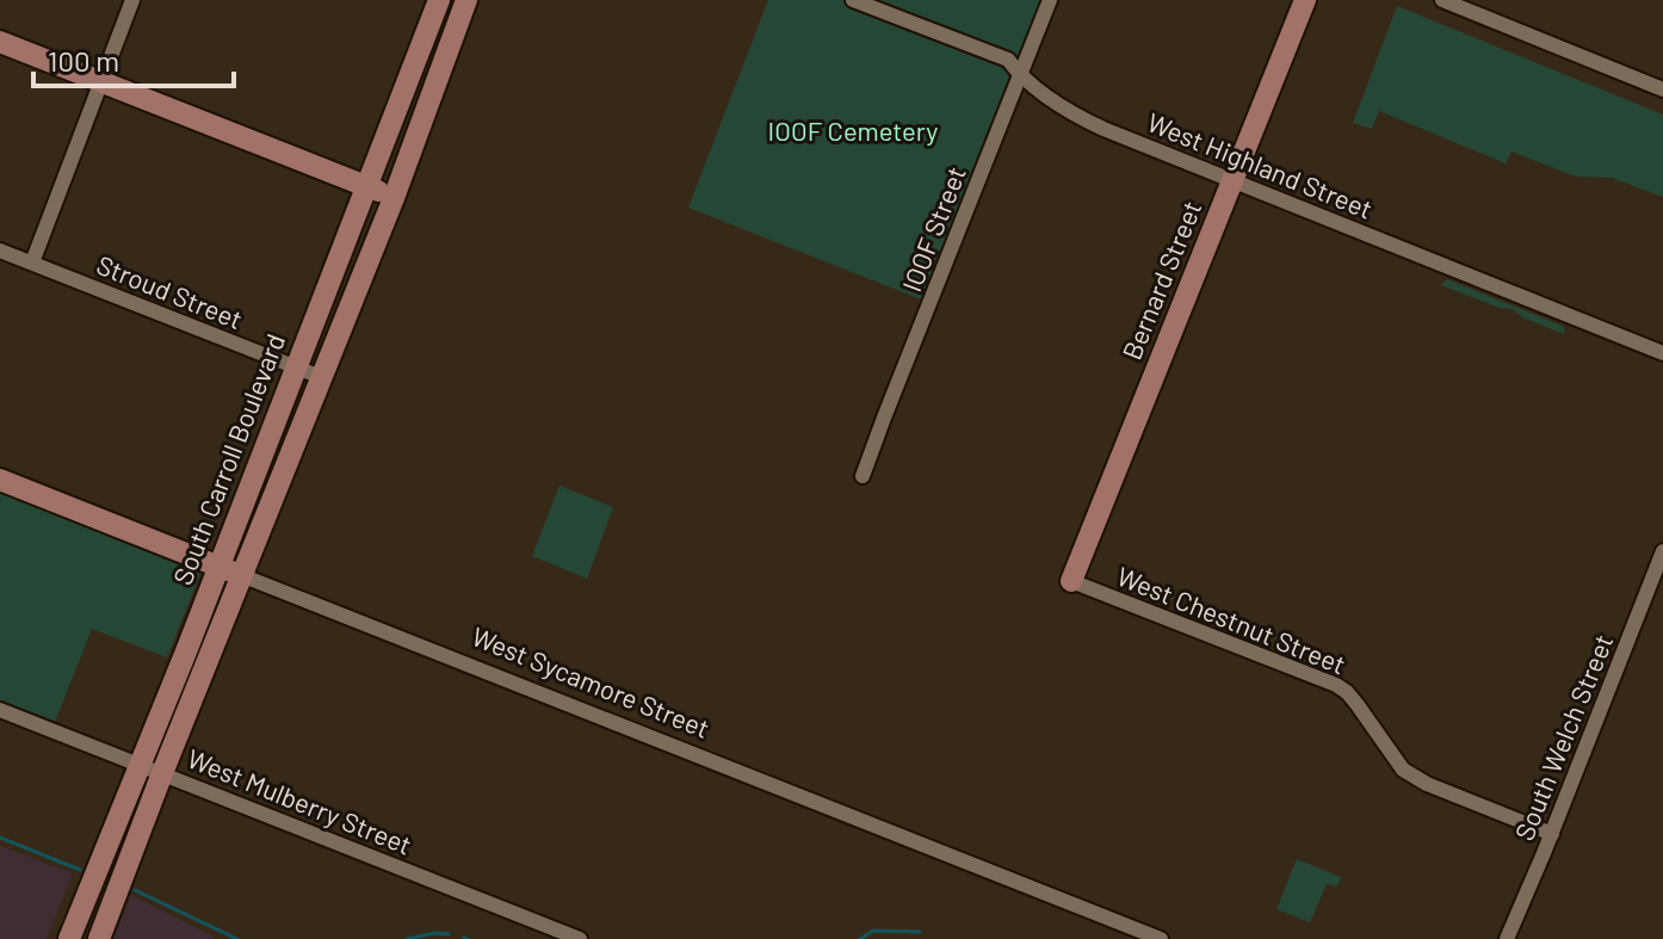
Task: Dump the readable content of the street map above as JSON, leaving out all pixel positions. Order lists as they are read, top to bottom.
{
  "streets": {
    "main road": ["Bernard Street", "South Carroll Boulevard", "West Sycamore Street"],
    "street": [
      "West Highland Street",
      "IOOF Street",
      "Stroud Street",
      "West Chestnut Street",
      "South Welch Street",
      "West Mulberry Street"
    ]
  },
  "crossings": [
    ["West Highland Street", "IOOF Street"],
    ["West Highland Street", "Bernard Street"],
    ["Bernard Street", "West Chestnut Street"],
    ["Stroud Street", "South Carroll Boulevard"],
    ["South Carroll Boulevard", "West Sycamore Street"],
    ["South Carroll Boulevard", "West Mulberry Street"],
    ["West Chestnut Street", "South Welch Street"]
  ],
  "parks": ["IOOF Cemetery"],
  "scale_bar": "100 m"
}
